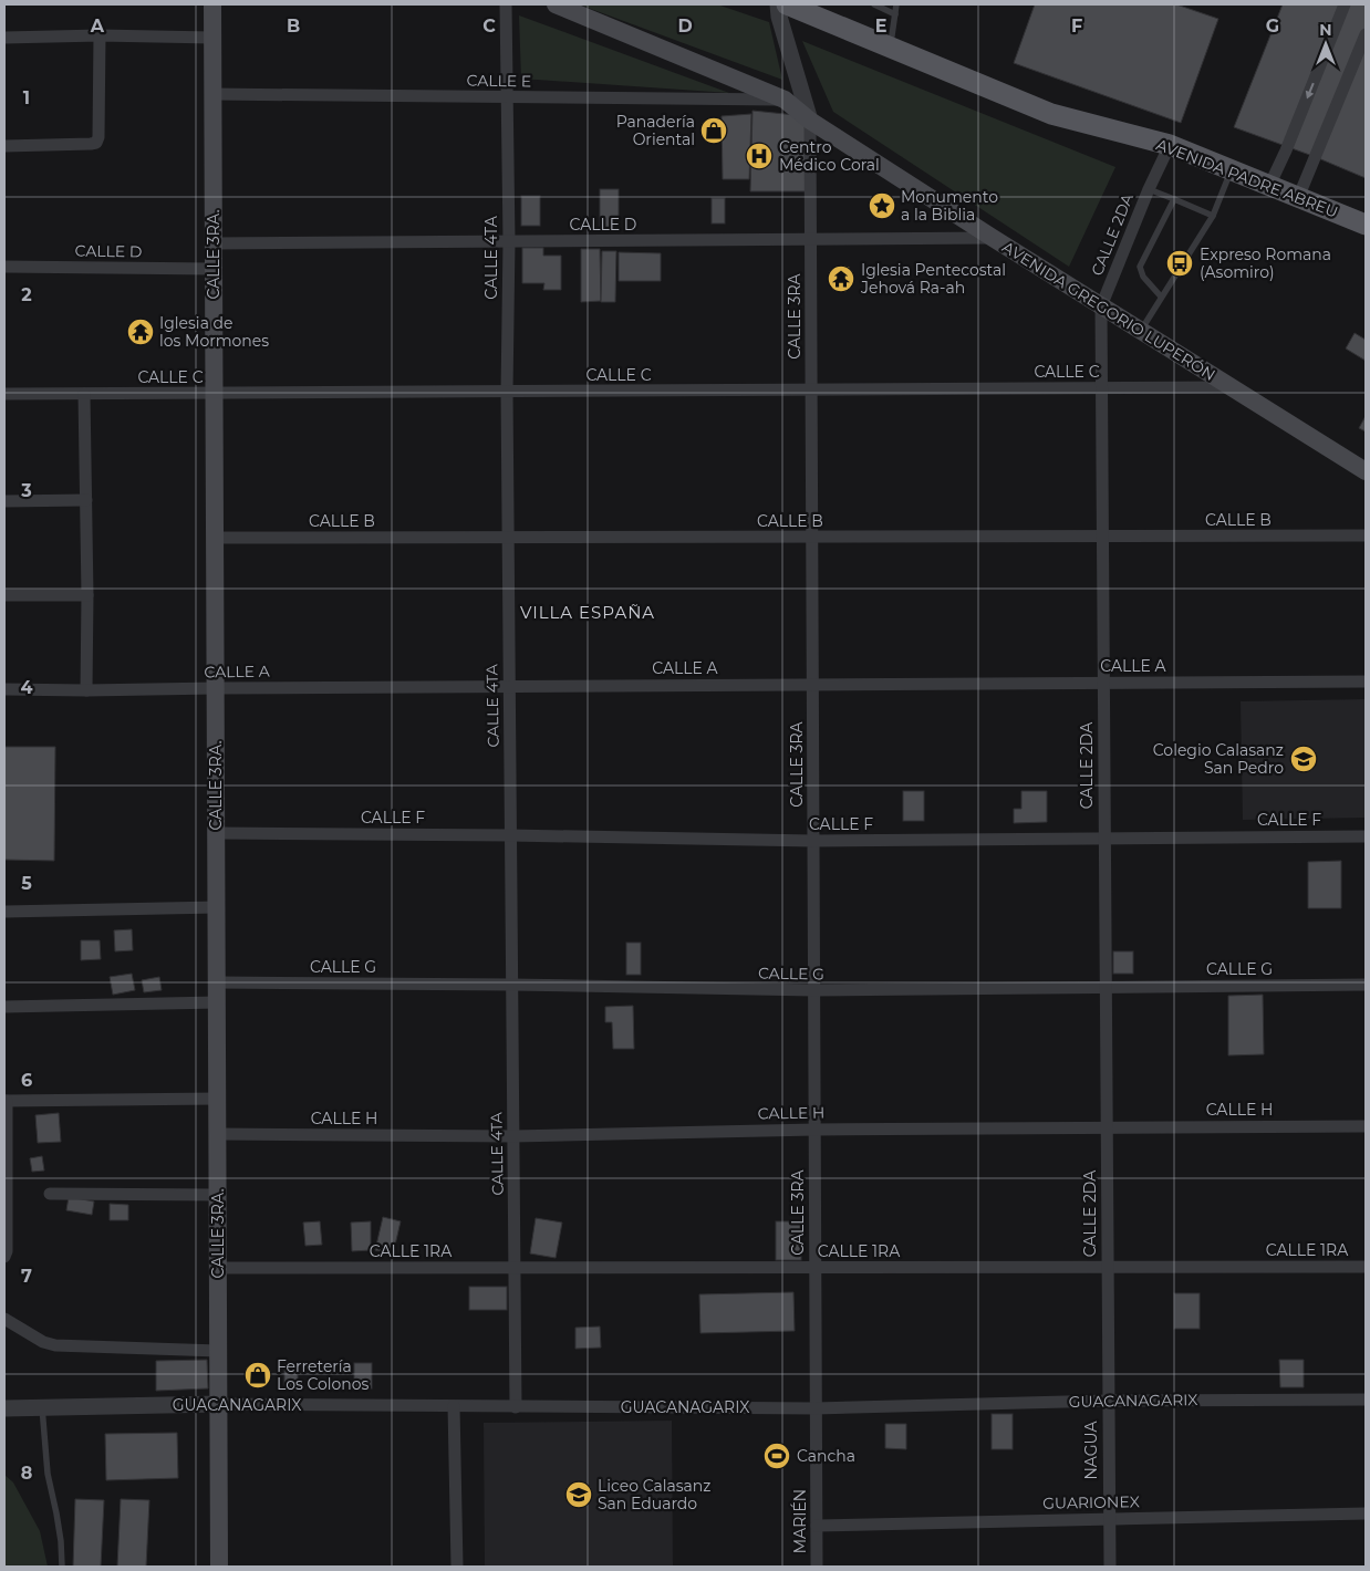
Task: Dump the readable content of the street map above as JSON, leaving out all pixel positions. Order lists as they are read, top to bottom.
{
  "streets": {
    "main road": ["AVENIDA PADRE ABREU", "CALLE 3RA.", "AVENIDA GREGORIO LUPERÓN"],
    "street": [
      "CALLE E",
      "CALLE D",
      "CALLE 2DA",
      "CALLE 4TA",
      "CALLE 3RA",
      "CALLE C",
      "CALLE B",
      "CALLE A",
      "CALLE F",
      "CALLE G",
      "CALLE H",
      "CALLE 1RA",
      "GUACANAGARIX",
      "NAGUA",
      "GUARIONEX",
      "MARIÉN"
    ]
  },
  "crossings": [
    ["CALLE E", "CALLE 3RA."],
    ["CALLE E", "CALLE 4TA"],
    ["CALLE E", "AVENIDA GREGORIO LUPERÓN"],
    ["AVENIDA PADRE ABREU", "CALLE 2DA"],
    ["CALLE D", "CALLE 3RA."],
    ["CALLE D", "CALLE 4TA"],
    ["CALLE D", "AVENIDA GREGORIO LUPERÓN"],
    ["CALLE D", "CALLE 3RA"],
    ["CALLE 2DA", "AVENIDA GREGORIO LUPERÓN"],
    ["CALLE 2DA", "CALLE C"],
    ["CALLE 2DA", "CALLE B"],
    ["CALLE 2DA", "CALLE A"],
    ["CALLE 2DA", "CALLE F"],
    ["CALLE 2DA", "CALLE G"],
    ["CALLE 2DA", "CALLE H"],
    ["CALLE 2DA", "CALLE 1RA"],
    ["CALLE 2DA", "GUACANAGARIX"],
    ["CALLE 2DA", "NAGUA"],
    ["CALLE 3RA.", "CALLE C"],
    ["CALLE 3RA.", "CALLE B"],
    ["CALLE 3RA.", "CALLE A"],
    ["CALLE 3RA.", "CALLE F"],
    ["CALLE 3RA.", "CALLE G"],
    ["CALLE 3RA.", "CALLE H"],
    ["CALLE 3RA.", "CALLE 1RA"],
    ["CALLE 3RA.", "GUACANAGARIX"],
    ["CALLE 4TA", "CALLE C"],
    ["CALLE 4TA", "CALLE B"],
    ["CALLE 4TA", "CALLE A"],
    ["CALLE 4TA", "CALLE F"],
    ["CALLE 4TA", "CALLE G"],
    ["CALLE 4TA", "CALLE H"],
    ["CALLE 4TA", "CALLE 1RA"],
    ["CALLE 4TA", "GUACANAGARIX"],
    ["AVENIDA GREGORIO LUPERÓN", "CALLE 3RA"],
    ["AVENIDA GREGORIO LUPERÓN", "CALLE C"],
    ["CALLE 3RA", "CALLE C"],
    ["CALLE 3RA", "CALLE B"],
    ["CALLE 3RA", "CALLE A"],
    ["CALLE 3RA", "CALLE F"],
    ["CALLE 3RA", "CALLE G"],
    ["CALLE 3RA", "CALLE H"],
    ["CALLE 3RA", "CALLE 1RA"],
    ["CALLE 3RA", "GUACANAGARIX"],
    ["CALLE 3RA", "MARIÉN"],
    ["GUACANAGARIX", "NAGUA"],
    ["GUACANAGARIX", "MARIÉN"],
    ["NAGUA", "GUARIONEX"],
    ["GUARIONEX", "MARIÉN"]
  ],
  "districts": ["VILLA ESPAÑA"],
  "places": {
    "shop": ["Panadería Oriental", "Ferretería Los Colonos"],
    "hospital": ["Centro Médico Coral"],
    "place": ["Monumento a la Biblia"],
    "bus stop": ["Expreso Romana (Asomiro)"],
    "temple": ["Iglesia Pentecostal Jehová Ra-ah", "Iglesia de los Mormones"],
    "school or university": ["Colegio Calasanz San Pedro", "Liceo Calasanz San Eduardo"],
    "sports": ["Cancha"]
  },
  "north": "top",
  "grid": {
    "columns": [
      "A",
      "B",
      "C",
      "D",
      "E",
      "F",
      "G"
    ],
    "rows": [
      "1",
      "2",
      "3",
      "4",
      "5",
      "6",
      "7",
      "8"
    ]
  }
}
